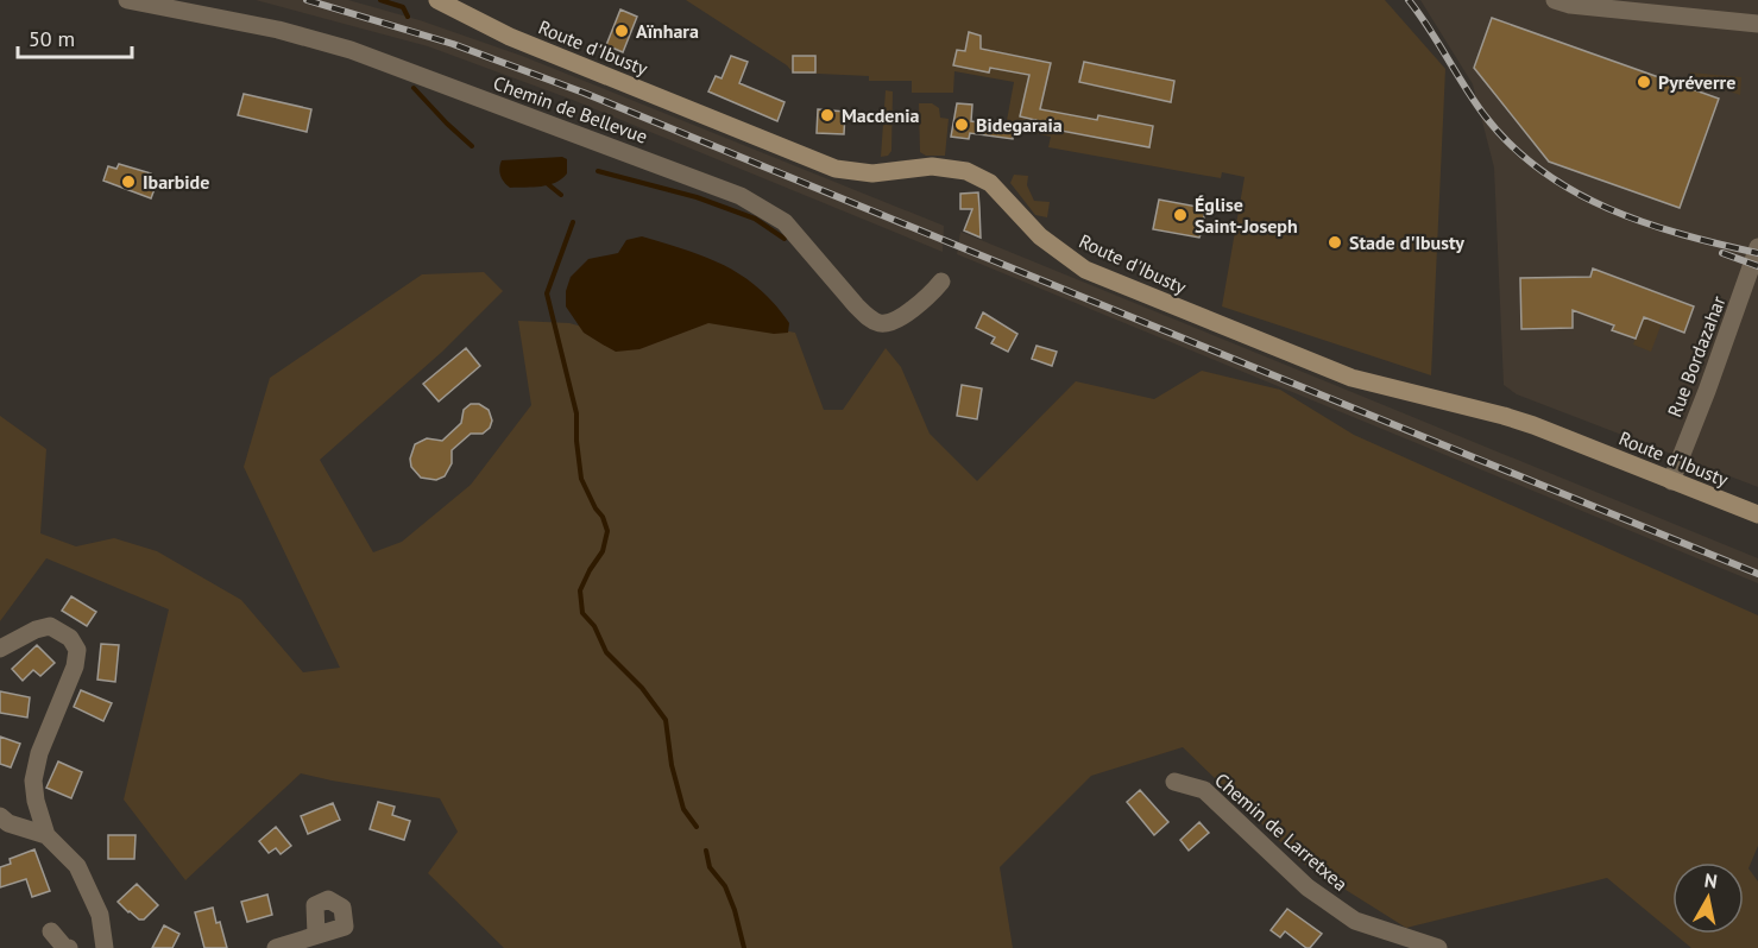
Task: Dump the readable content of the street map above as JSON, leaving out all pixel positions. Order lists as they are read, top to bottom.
{
  "streets": {
    "street": [
      "Route d'Ibusty",
      "Chemin de Bellevue",
      "Rue Bordazahar",
      "Chemin de Larretxea"
    ]
  },
  "crossings": [
    ["Route d'Ibusty", "Rue Bordazahar"]
  ],
  "places": [
    "Aïnhara",
    "Pyréverre",
    "Macdenia",
    "Bidegaraia",
    "Ibarbide",
    "Église Saint-Joseph",
    "Stade d'Ibusty"
  ],
  "scale_bar": "50 m",
  "north": "top"
}
